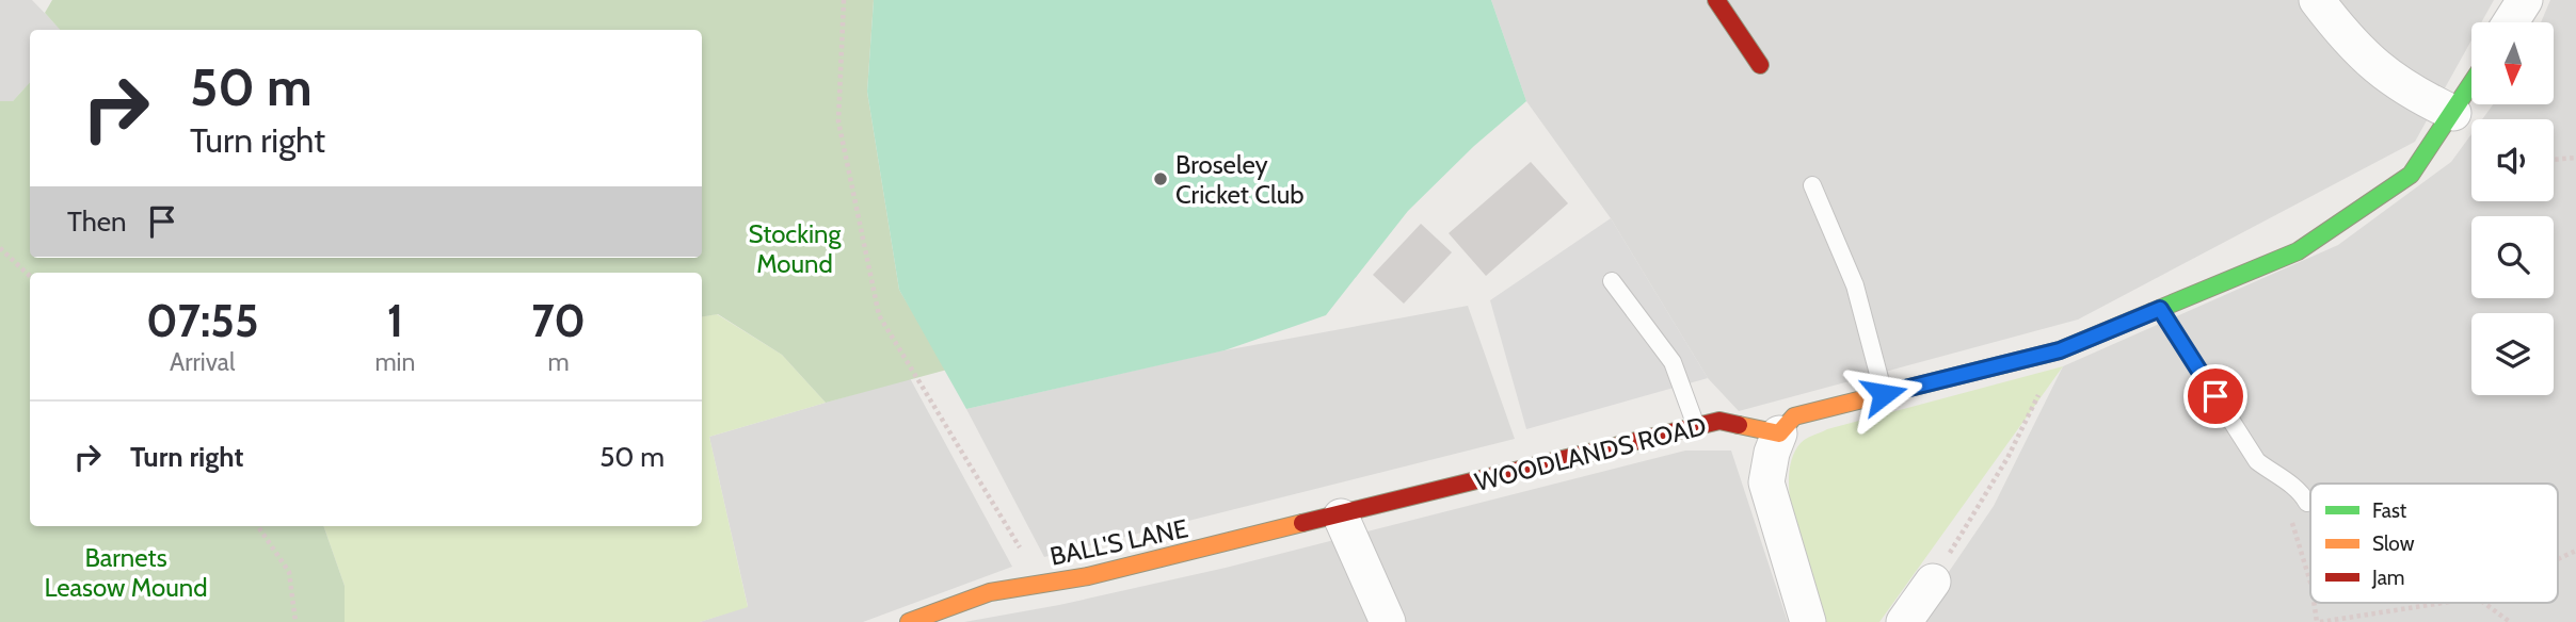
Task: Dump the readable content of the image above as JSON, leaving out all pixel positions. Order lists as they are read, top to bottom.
{
  "streets": {
    "street": ["WOODLANDS ROAD", "BALL'S LANE"]
  },
  "crossings": [
    ["WOODLANDS ROAD", "BALL'S LANE"]
  ],
  "parks": ["Stocking Mound", "Barnets Leasow Mound"],
  "places": ["Broseley Cricket Club"],
  "legend": ["Fast", "Slow", "Jam"],
  "north": "bottom",
  "page": {
    "turn": ["50 m", "Turn right"],
    "then": "Then",
    "eta": [
      "07:55",
      "Arrival",
      "1",
      "min",
      "70",
      "m"
    ],
    "list": [
      {
        "name": "Turn right",
        "value": "50 m"
      }
    ]
  }
}
